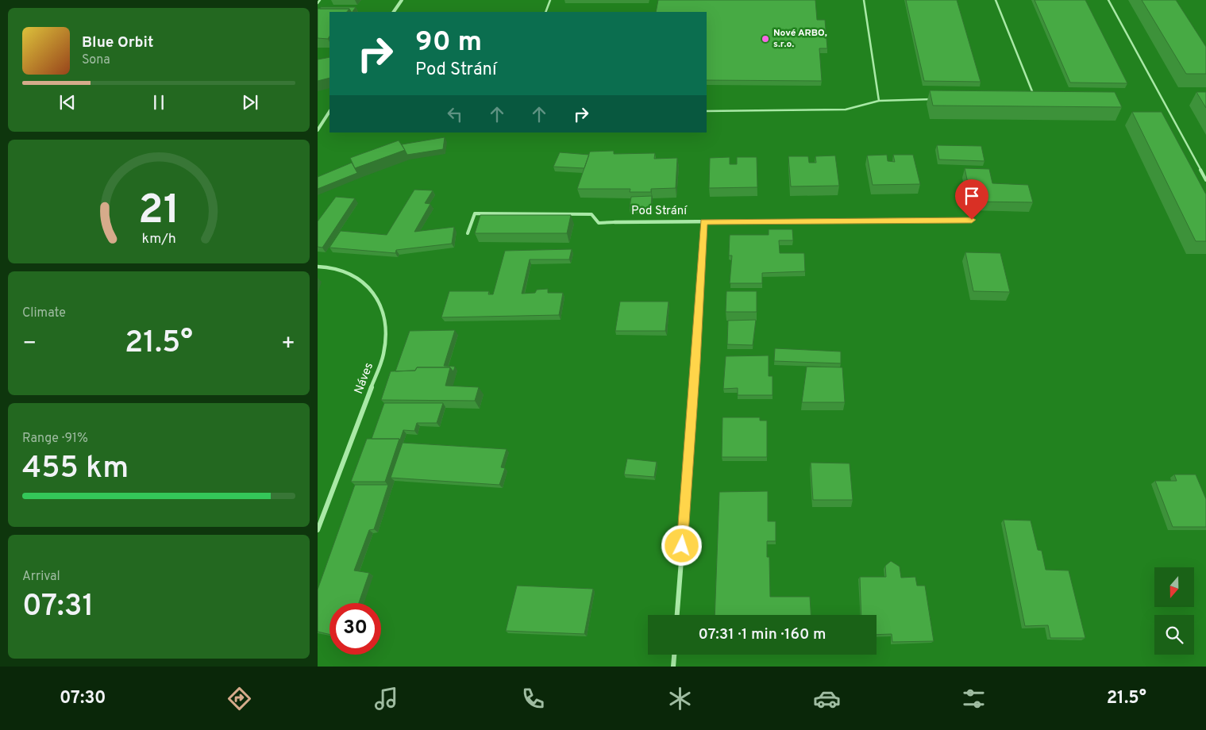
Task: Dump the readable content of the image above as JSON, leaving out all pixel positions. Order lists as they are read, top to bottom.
{
  "streets": {
    "street": ["Pod Strání", "Náves"]
  },
  "places": ["Nové ARBO, s.r.o."],
  "north": "bottom",
  "page": {
    "turn": ["90 m", "Pod Strání"],
    "song": ["Blue Orbit", "Sona"],
    "tile": [
      "Climate",
      ["Range · 91%", "455 km"],
      ["Arrival", "07:31"]
    ],
    "heat": ["−", "21.5°", "+"],
    "limit": "30",
    "trip": "07:31 · 1 min · 160 m",
    "tabs": ["07:30", "21.5°"],
    "gauge": ["21", "km/h"]
  }
}
